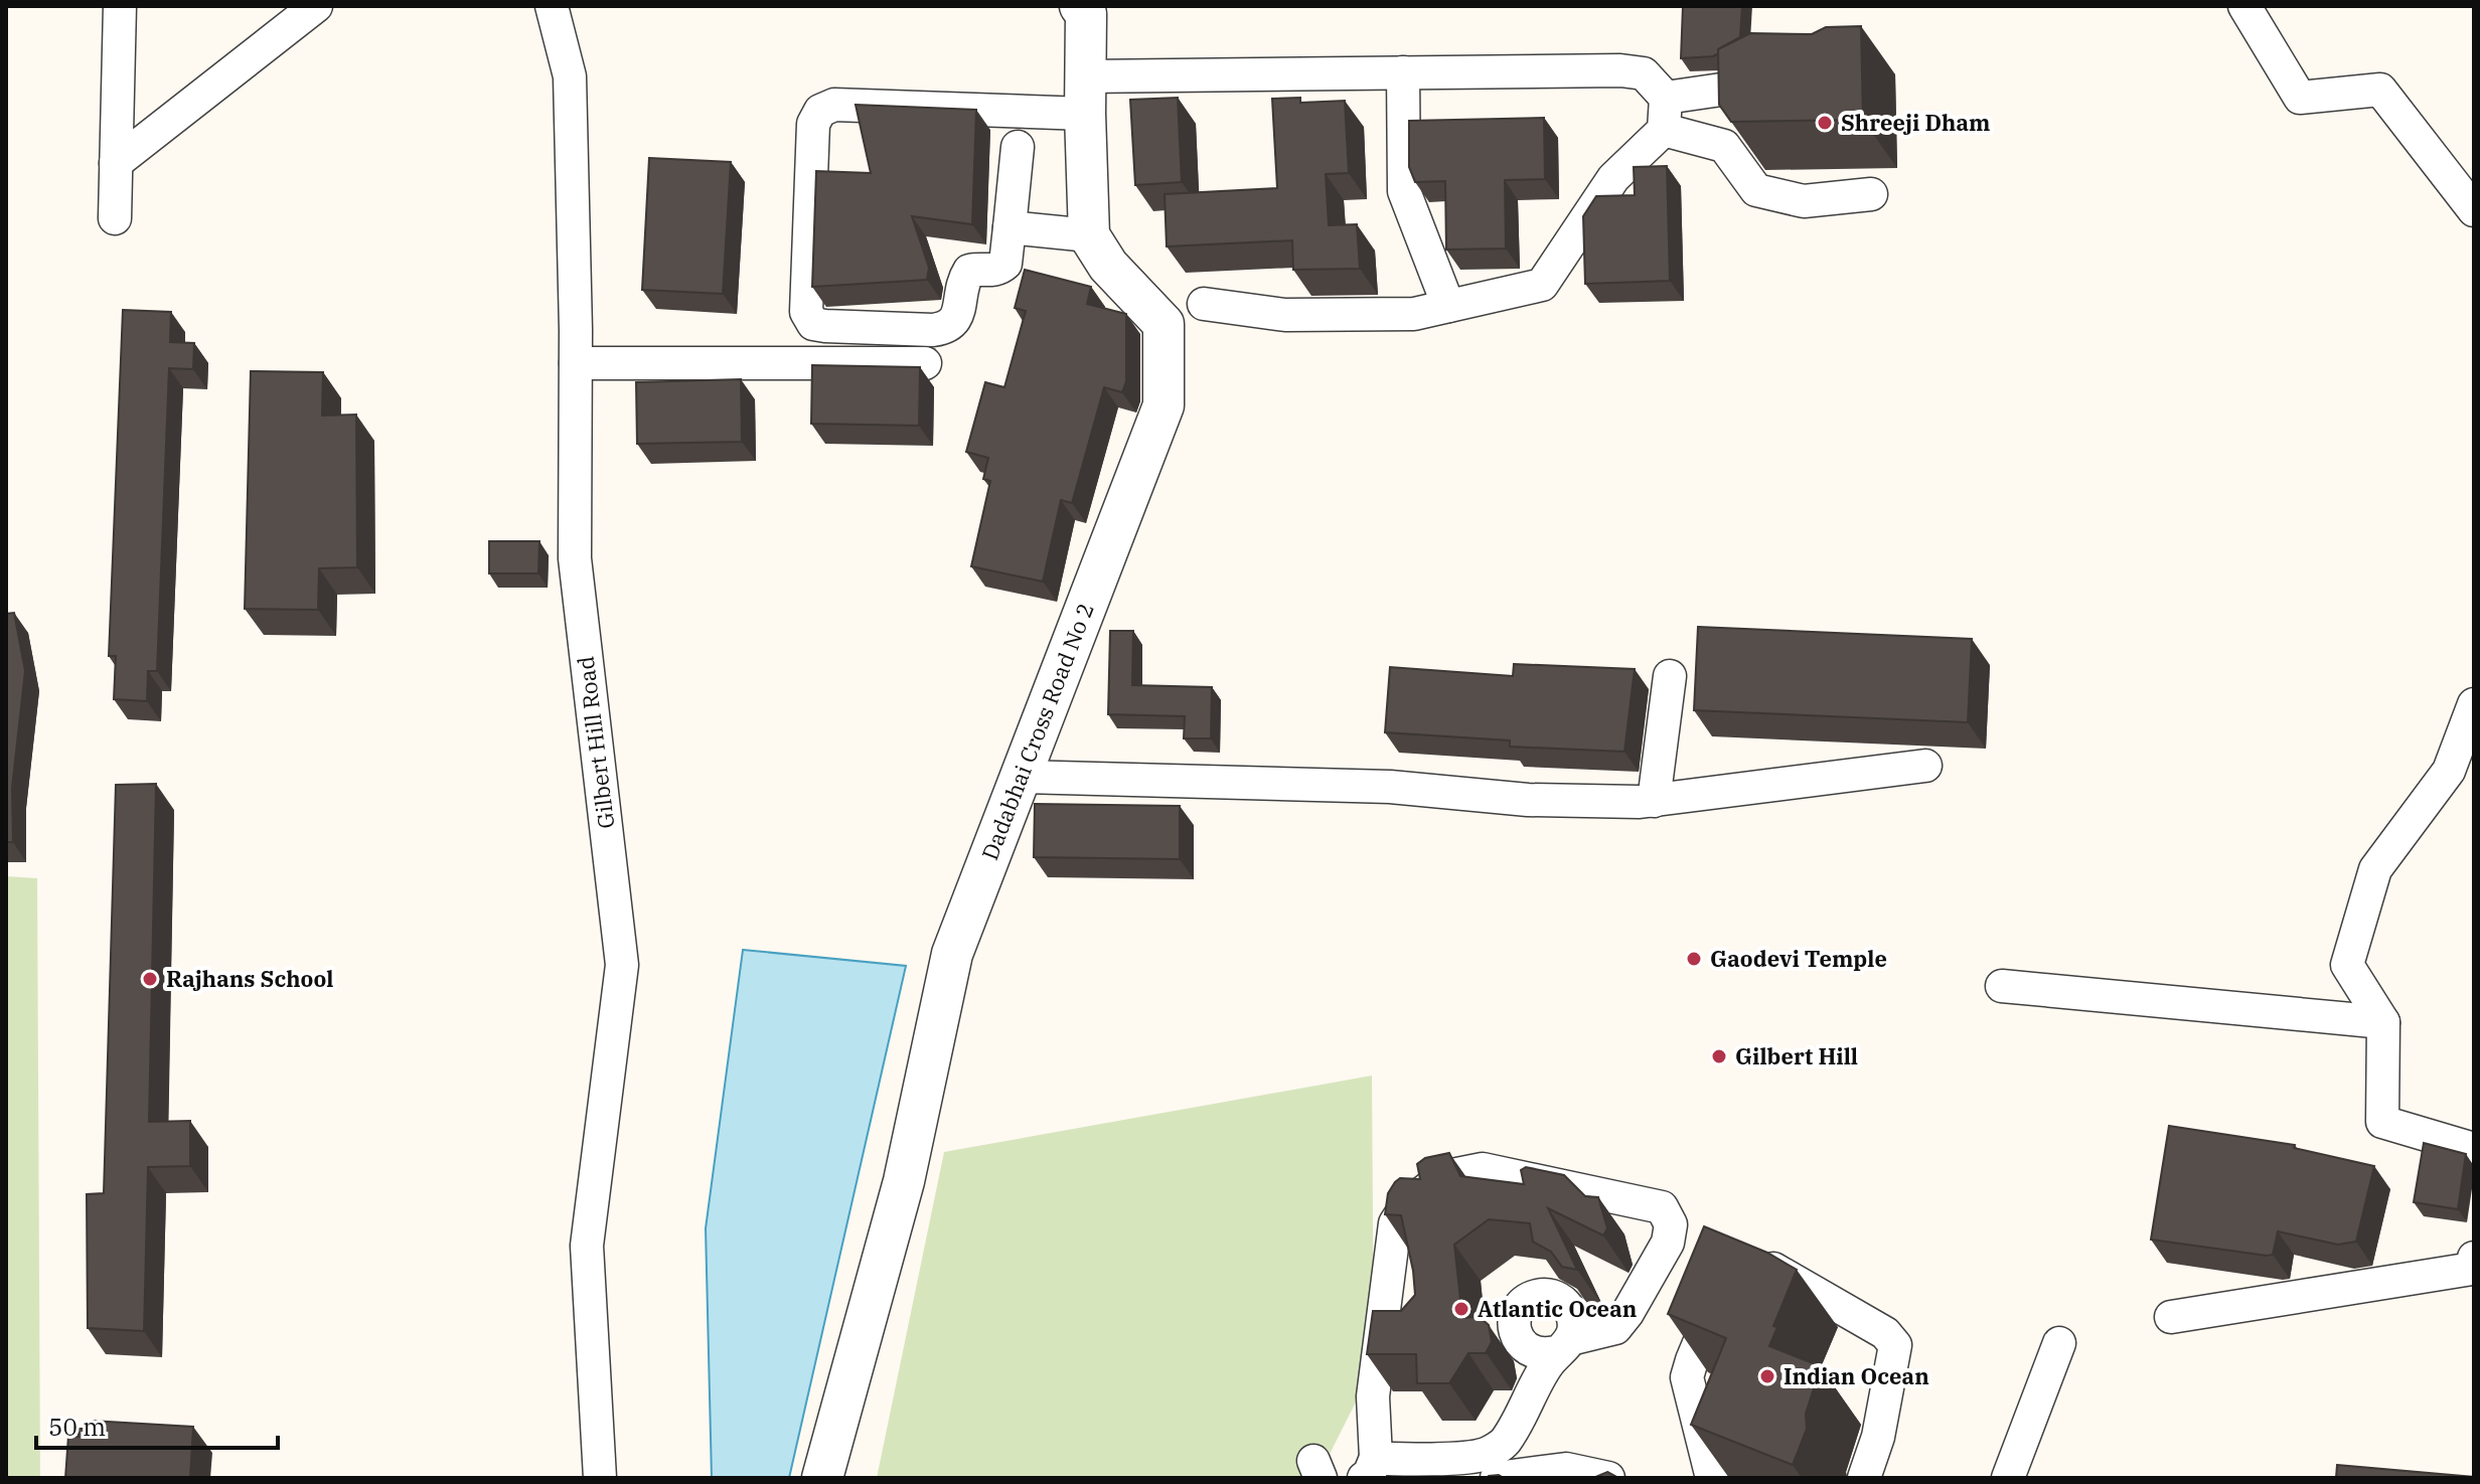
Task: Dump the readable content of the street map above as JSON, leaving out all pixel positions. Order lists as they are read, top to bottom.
{
  "streets": {
    "street": ["Dadabhai Cross Road No 2", "Gilbert Hill Road"]
  },
  "places": [
    "Shreeji Dham",
    "Gaodevi Temple",
    "Rajhans School",
    "Gilbert Hill",
    "Atlantic Ocean",
    "Indian Ocean"
  ],
  "scale_bar": "50 m"
}
